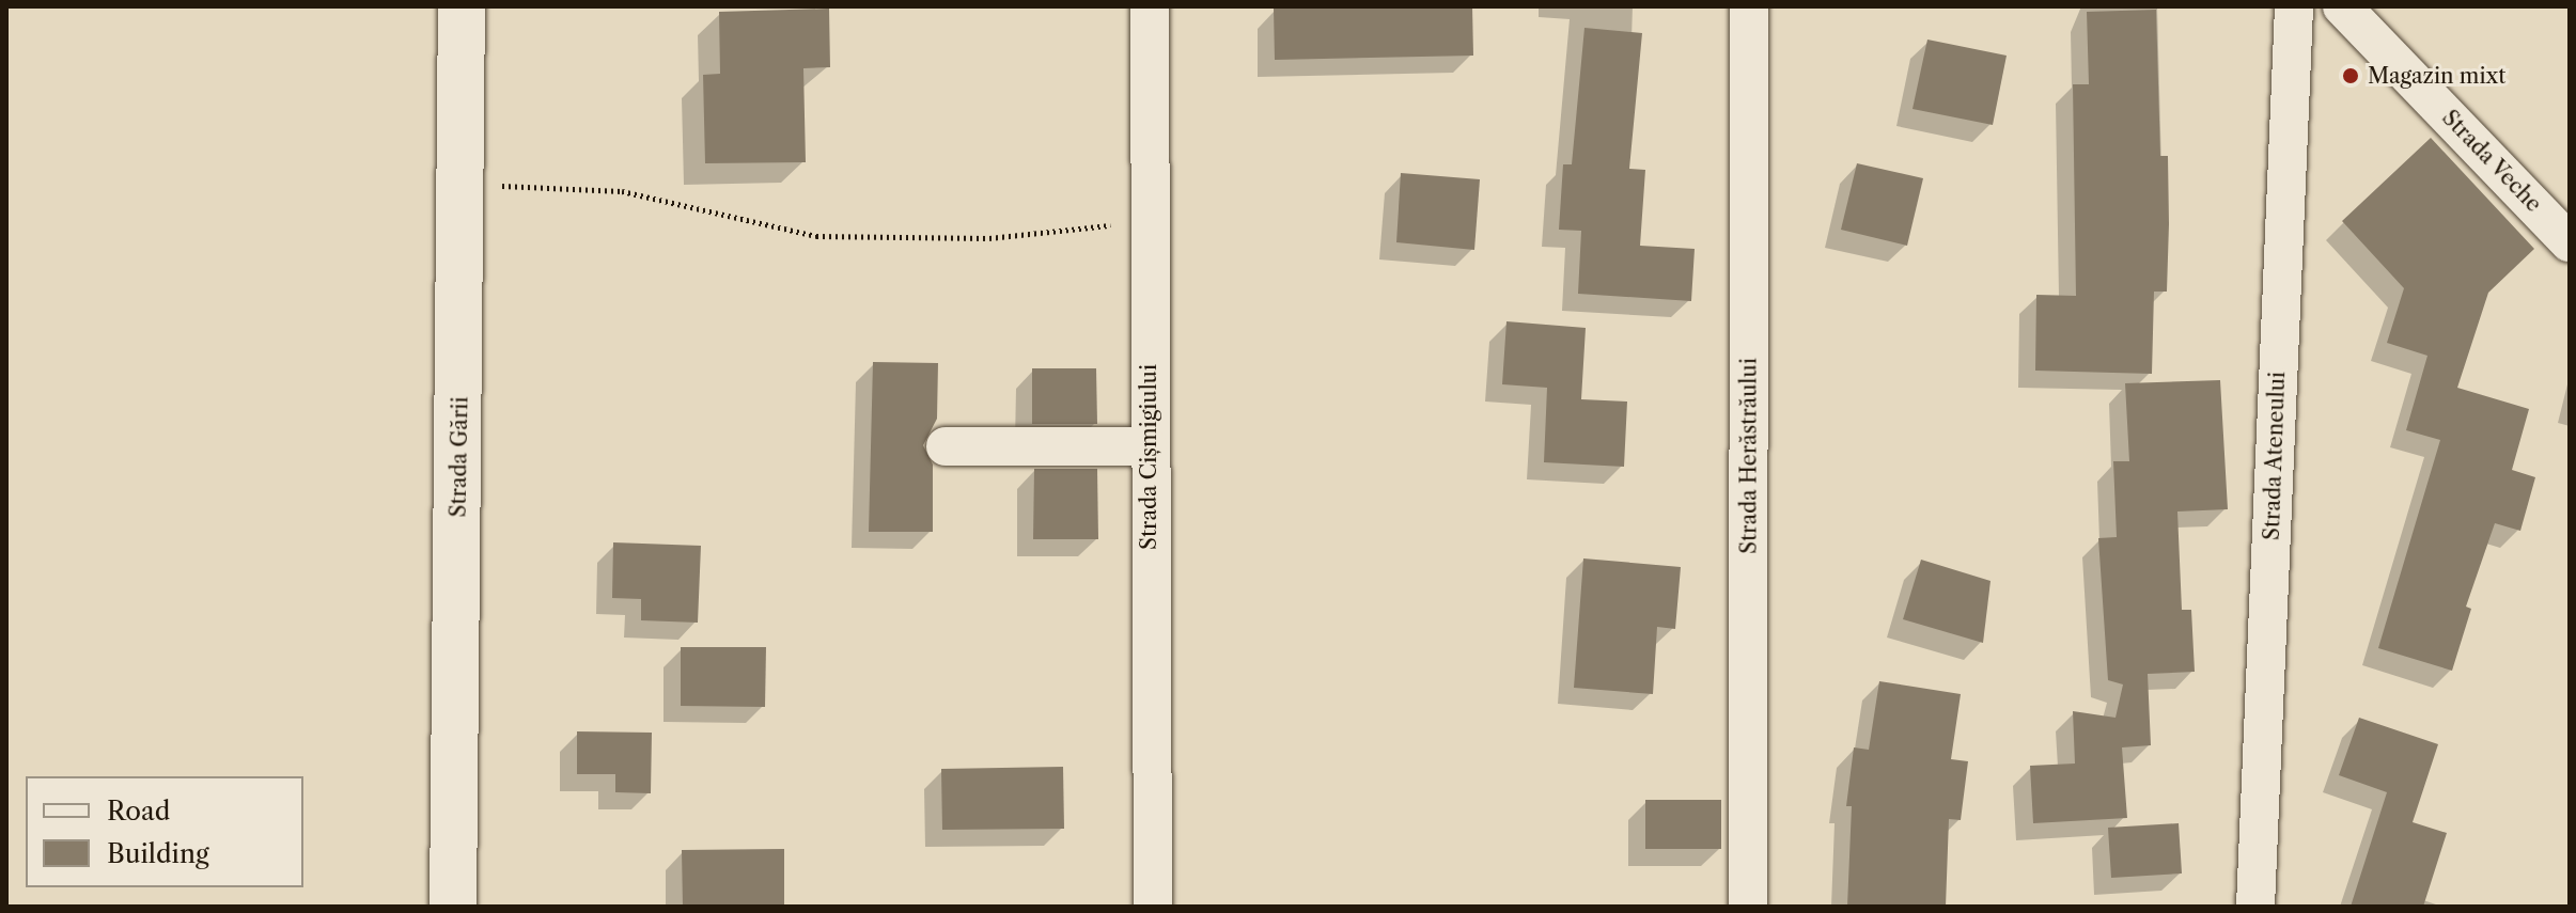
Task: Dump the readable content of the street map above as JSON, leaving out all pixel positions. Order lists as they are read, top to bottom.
{
  "streets": {
    "main road": ["Strada Gării"],
    "street": [
      "Strada Veche",
      "Strada Herăstrăului",
      "Strada Ateneului",
      "Strada Cișmigiului"
    ]
  },
  "places": ["Magazin mixt"],
  "legend": ["Road", "Building"]
}
